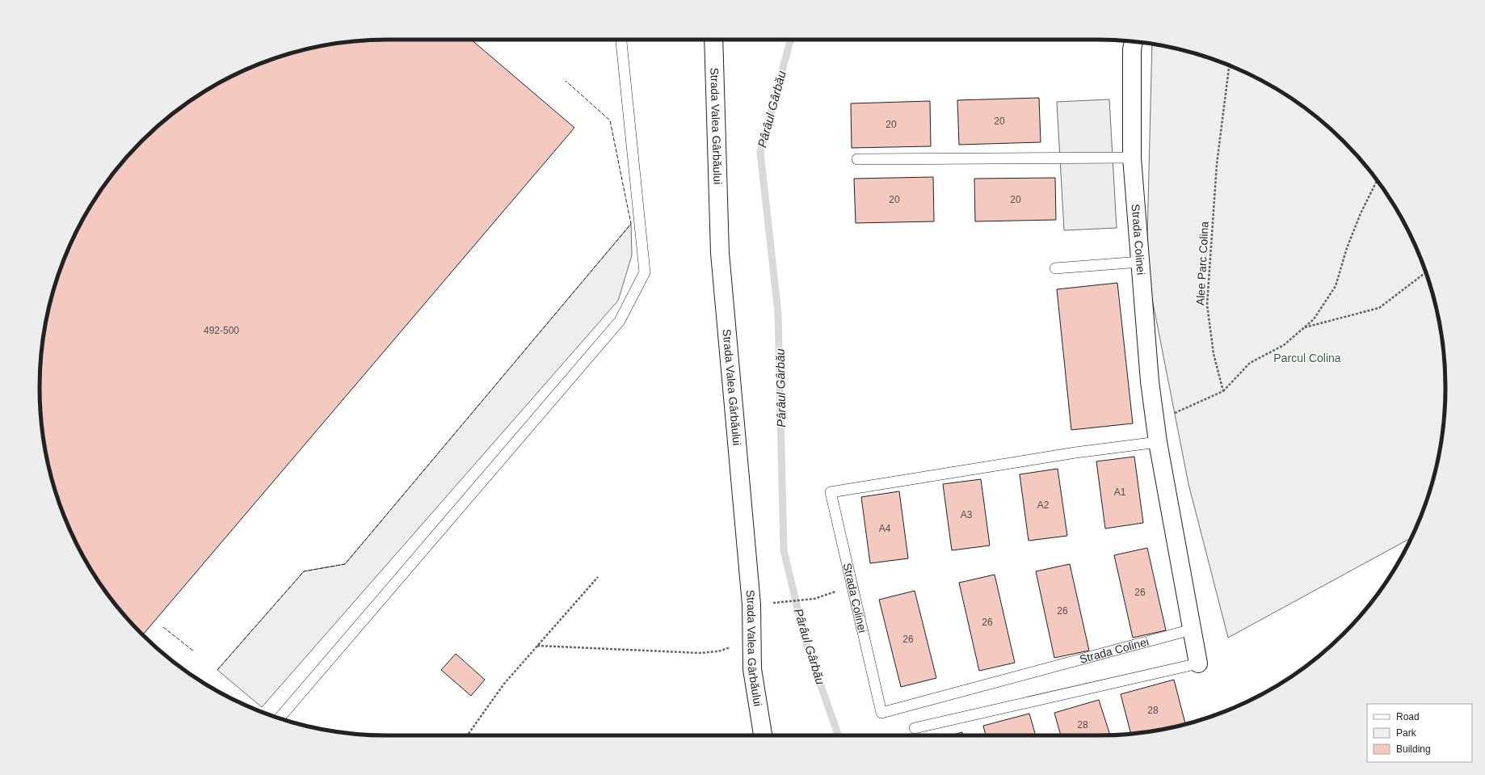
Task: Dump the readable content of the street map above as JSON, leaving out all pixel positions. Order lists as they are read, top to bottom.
{
  "streets": {
    "street": ["Strada Valea Gârbăului", "Strada Colinei"],
    "path": ["Alee Parc Colina"]
  },
  "water": ["Pârâul Gârbău"],
  "parks": ["Parcul Colina"],
  "house_numbers": [
    "20",
    "20",
    "20",
    "20",
    "492-500",
    "A1",
    "A2",
    "A3",
    "A4",
    "26",
    "26",
    "26",
    "26",
    "28",
    "28"
  ],
  "legend": ["Road", "Park", "Building"]
}
